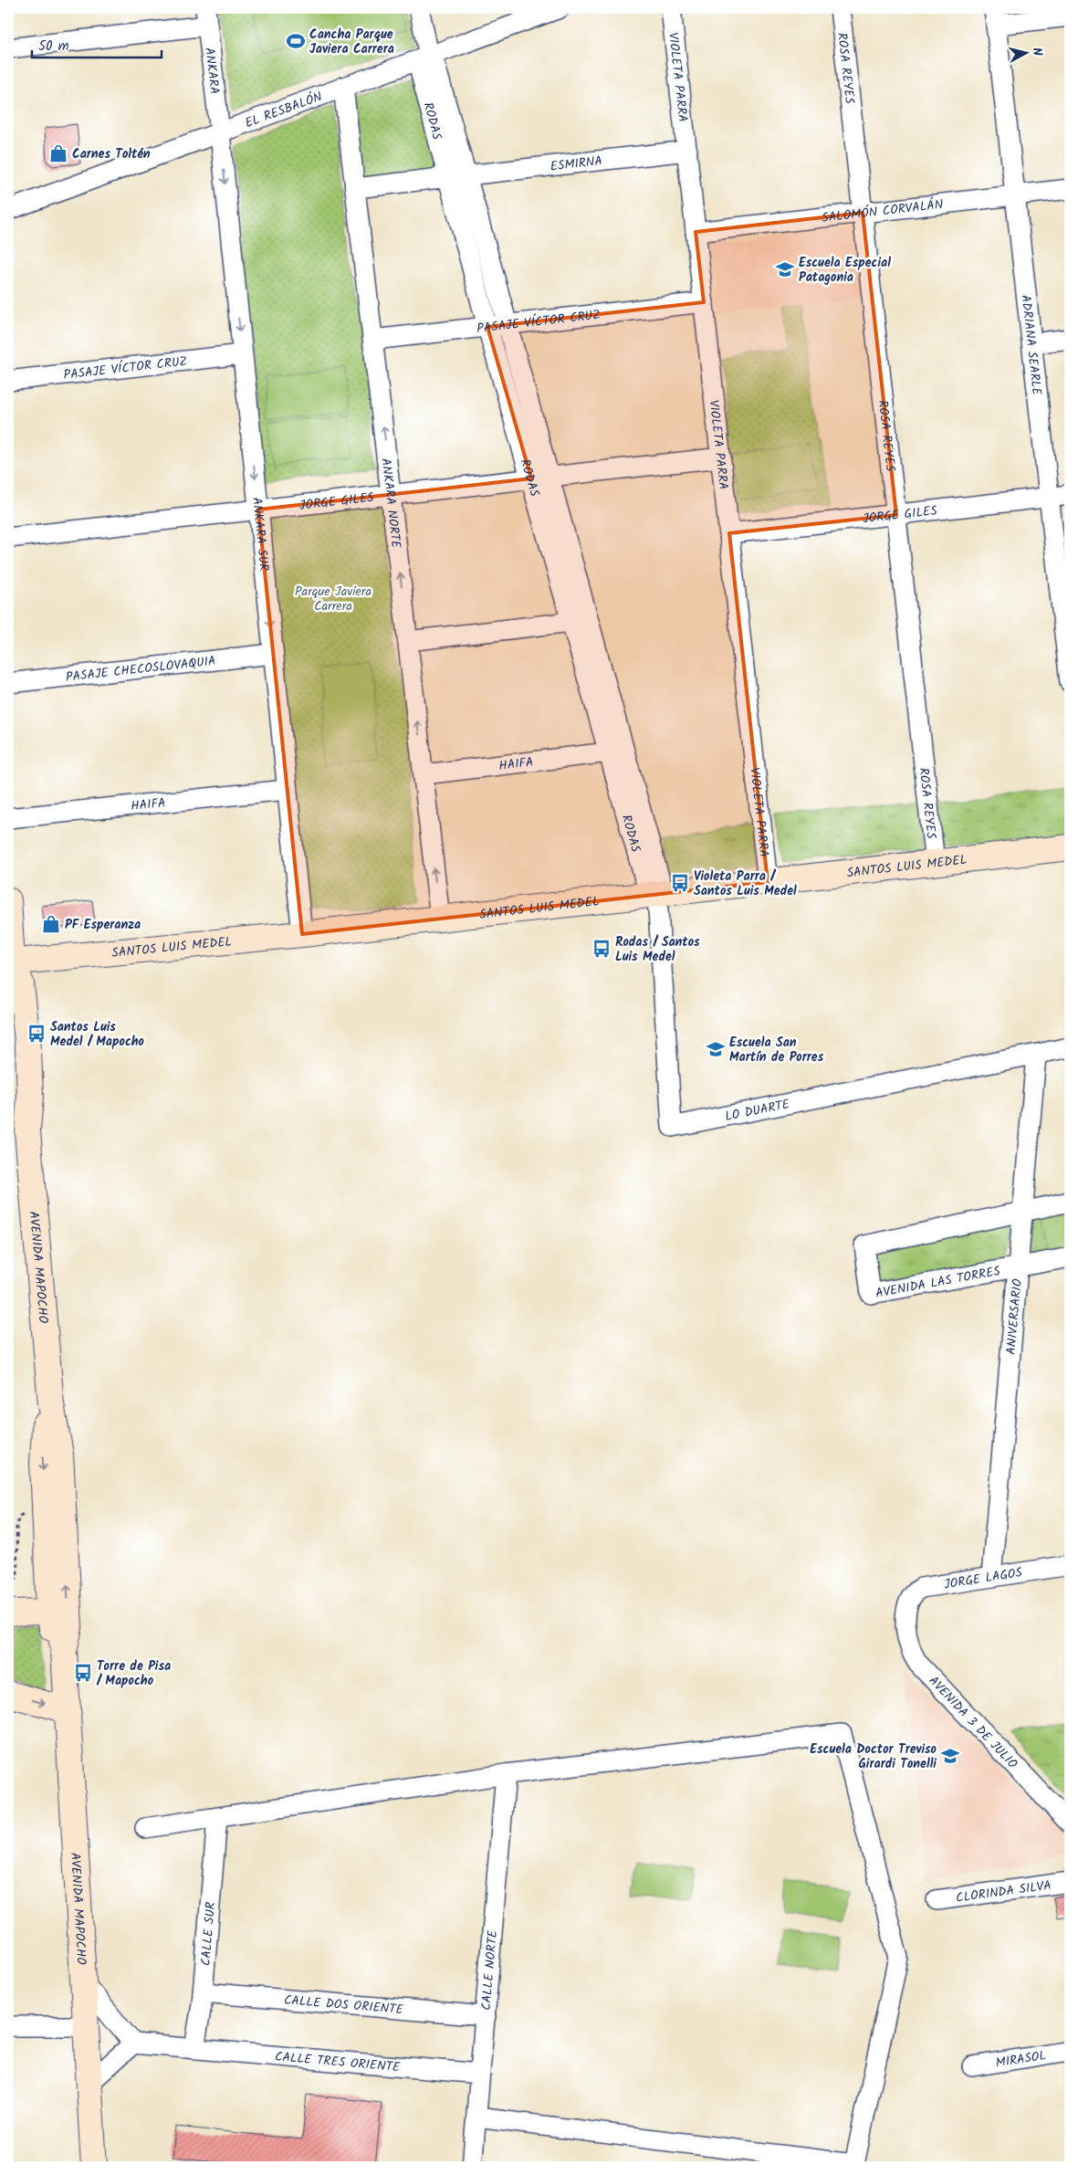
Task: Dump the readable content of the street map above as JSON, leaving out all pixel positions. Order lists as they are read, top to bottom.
{
  "streets": {
    "main road": ["SANTOS LUIS MEDEL", "AVENIDA MAPOCHO"],
    "street": [
      "ROSA REYES",
      "ANKARA",
      "VIOLETA PARRA",
      "EL RESBALÓN",
      "RODAS",
      "ESMIRNA",
      "SALOMÓN CORVALÁN",
      "PASAJE VÍCTOR CRUZ",
      "ADRIANA SEARLE",
      "JORGE GILES",
      "ANKARA NORTE",
      "ANKARA SUR",
      "PASAJE CHECOSLOVAQUIA",
      "HAIFA",
      "LO DUARTE",
      "AVENIDA LAS TORRES",
      "ANIVERSARIO",
      "JORGE LAGOS",
      "AVENIDA 3 DE JULIO",
      "CLORINDA SILVA",
      "CALLE SUR",
      "CALLE NORTE",
      "CALLE DOS ORIENTE",
      "MIRASOL",
      "CALLE TRES ORIENTE"
    ]
  },
  "crossings": [
    ["ROSA REYES", "SALOMÓN CORVALÁN"],
    ["ROSA REYES", "JORGE GILES"],
    ["ROSA REYES", "SANTOS LUIS MEDEL"],
    ["ANKARA", "EL RESBALÓN"],
    ["ANKARA", "ANKARA SUR"],
    ["VIOLETA PARRA", "ESMIRNA"],
    ["VIOLETA PARRA", "SALOMÓN CORVALÁN"],
    ["VIOLETA PARRA", "PASAJE VÍCTOR CRUZ"],
    ["VIOLETA PARRA", "JORGE GILES"],
    ["VIOLETA PARRA", "SANTOS LUIS MEDEL"],
    ["EL RESBALÓN", "RODAS"],
    ["EL RESBALÓN", "ANKARA NORTE"],
    ["EL RESBALÓN", "ANKARA SUR"],
    ["RODAS", "ESMIRNA"],
    ["RODAS", "PASAJE VÍCTOR CRUZ"],
    ["RODAS", "JORGE GILES"],
    ["RODAS", "HAIFA"],
    ["RODAS", "SANTOS LUIS MEDEL"],
    ["RODAS", "LO DUARTE"],
    ["ESMIRNA", "ANKARA NORTE"],
    ["SALOMÓN CORVALÁN", "ADRIANA SEARLE"],
    ["PASAJE VÍCTOR CRUZ", "ANKARA NORTE"],
    ["PASAJE VÍCTOR CRUZ", "ANKARA SUR"],
    ["ADRIANA SEARLE", "JORGE GILES"],
    ["JORGE GILES", "ANKARA NORTE"],
    ["JORGE GILES", "ANKARA SUR"],
    ["ANKARA NORTE", "HAIFA"],
    ["ANKARA NORTE", "SANTOS LUIS MEDEL"],
    ["ANKARA SUR", "PASAJE CHECOSLOVAQUIA"],
    ["ANKARA SUR", "HAIFA"],
    ["ANKARA SUR", "SANTOS LUIS MEDEL"],
    ["SANTOS LUIS MEDEL", "LO DUARTE"],
    ["SANTOS LUIS MEDEL", "AVENIDA MAPOCHO"],
    ["LO DUARTE", "ANIVERSARIO"],
    ["AVENIDA LAS TORRES", "ANIVERSARIO"],
    ["ANIVERSARIO", "JORGE LAGOS"],
    ["JORGE LAGOS", "AVENIDA 3 DE JULIO"],
    ["CALLE SUR", "CALLE DOS ORIENTE"],
    ["CALLE SUR", "CALLE TRES ORIENTE"],
    ["CALLE NORTE", "CALLE DOS ORIENTE"],
    ["CALLE NORTE", "CALLE TRES ORIENTE"]
  ],
  "one_way": ["ANKARA NORTE", "ANKARA SUR"],
  "parks": ["Parque Javiera Carrera"],
  "places": {
    "sports": ["Cancha Parque Javiera Carrera"],
    "shop": ["Carnes Toltén", "PF Esperanza"],
    "school or university": ["Escuela Especial Patagonia", "Escuela San Martín de Porres", "Escuela Doctor Treviso Girardi Tonelli"],
    "bus stop": [
      "Violeta Parra / Santos Luis Medel",
      "Rodas / Santos Luis Medel",
      "Santos Luis Medel / Mapocho",
      "Torre de Pisa / Mapocho"
    ]
  },
  "scale_bar": "50 m",
  "north": "right"
}
